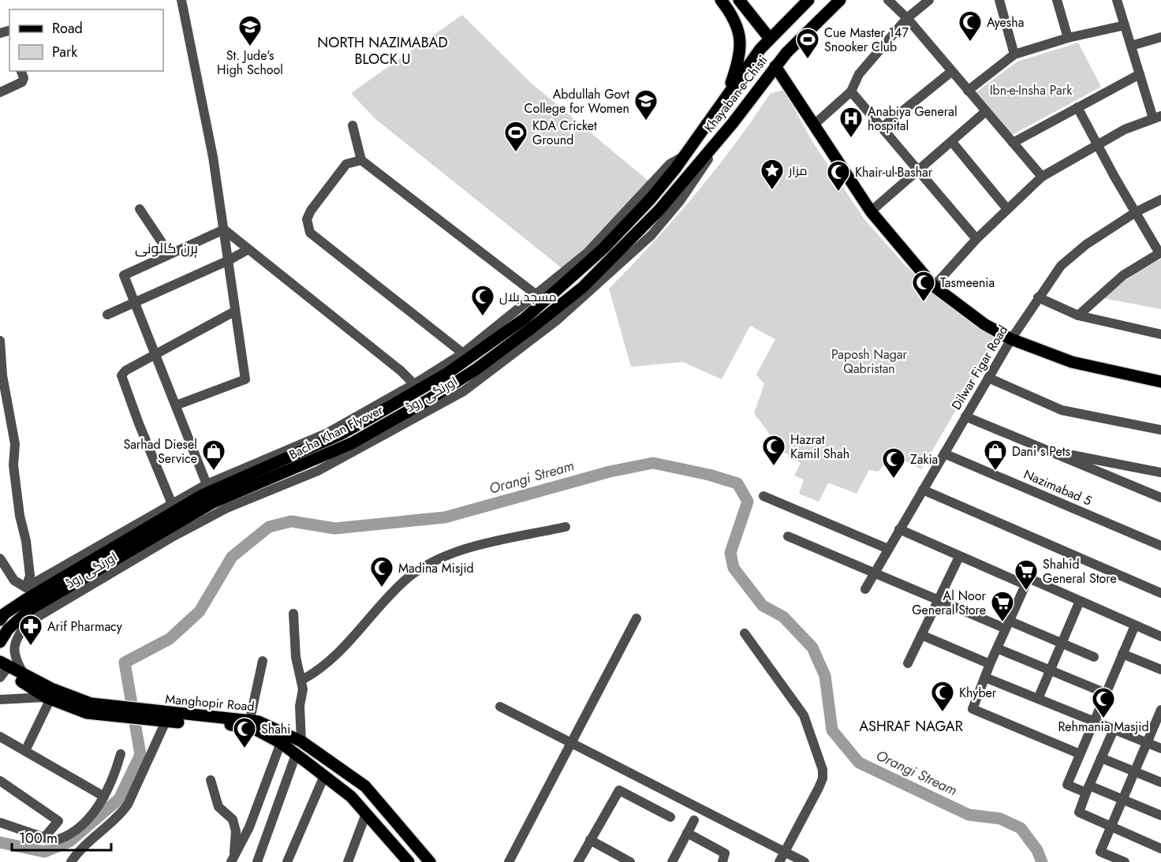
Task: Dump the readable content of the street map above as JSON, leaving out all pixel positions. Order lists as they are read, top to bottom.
{
  "streets": {
    "main road": ["Khayaban-e-Chisti", "Bacha Khan Flyover", "Manghopir Road"],
    "street": ["Dilwar Figar Road", "اورنگی روڈ", "Nazimabad 5"]
  },
  "crossings": [
    ["Khayaban-e-Chisti", "اورنگی روڈ"],
    ["Khayaban-e-Chisti", "Bacha Khan Flyover"],
    ["Dilwar Figar Road", "Nazimabad 5"],
    ["اورنگی روڈ", "Manghopir Road"]
  ],
  "districts": ["NORTH NAZIMABAD BLOCK U", "ہرن کالونی", "ASHRAF NAGAR"],
  "water": ["Orangi Stream"],
  "parks": ["Ibn-e-Insha Park", "Paposh Nagar Qabristan"],
  "places": {
    "mosque": [
      "Ayesha",
      "Khair-ul-Bashar",
      "Tasmeenia",
      "مسجد بلال",
      "Hazrat Kamil Shah",
      "Zakia",
      "Madina Misjid",
      "Khyber",
      "Rehmania Masjid",
      "Shahi"
    ],
    "school or university": ["St. Jude's High School", "Abdullah Govt College for Women"],
    "sports": ["Cue Master 147 Snooker Club", "KDA Cricket Ground"],
    "hospital": ["Anabiya General hospital"],
    "place": ["مزار"],
    "shop": ["Sarhad Diesel Service", "Dani s Pets"],
    "supermarket": ["Shahid General Store", "Al Noor General Store"],
    "pharmacy": ["Arif Pharmacy"]
  },
  "legend": ["Road", "Park"],
  "scale_bar": "100 m"
}
